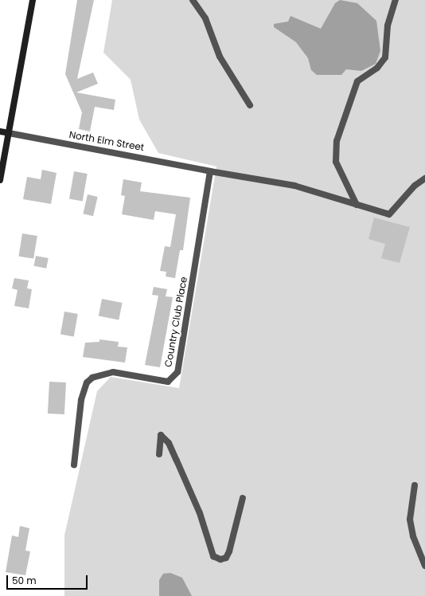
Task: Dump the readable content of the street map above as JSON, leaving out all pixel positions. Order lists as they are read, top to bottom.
{
  "streets": {
    "main road": ["North Elm Street"],
    "street": ["Country Club Place"]
  },
  "crossings": [
    ["North Elm Street", "Country Club Place"]
  ],
  "scale_bar": "50 m"
}
